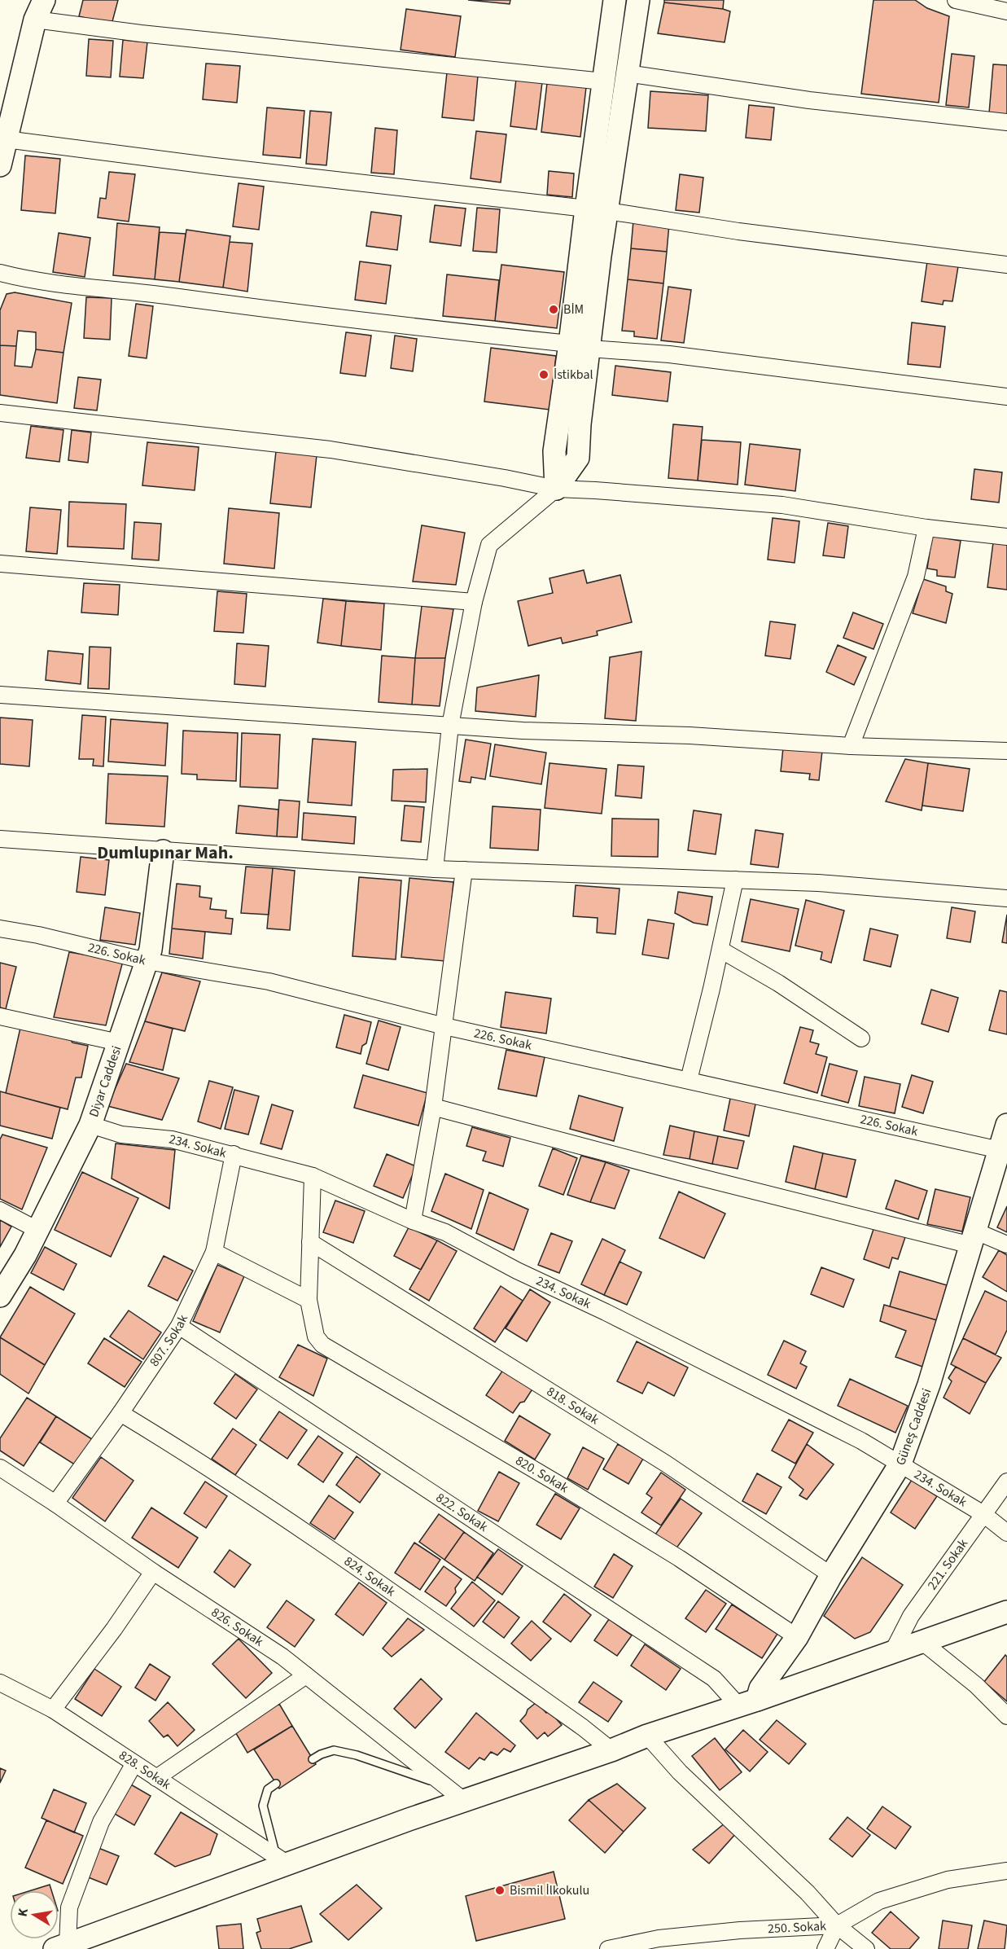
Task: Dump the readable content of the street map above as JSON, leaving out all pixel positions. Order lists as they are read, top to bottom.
{
  "streets": {
    "street": [
      "226. Sokak",
      "Diyar Caddesi",
      "234. Sokak",
      "807. Sokak",
      "818. Sokak",
      "Güneş Caddesi",
      "820. Sokak",
      "822. Sokak",
      "221. Sokak",
      "824. Sokak",
      "826. Sokak",
      "828. Sokak",
      "250. Sokak"
    ]
  },
  "crossings": [
    ["226. Sokak", "Diyar Caddesi"],
    ["226. Sokak", "Güneş Caddesi"],
    ["Diyar Caddesi", "234. Sokak"],
    ["234. Sokak", "807. Sokak"],
    ["234. Sokak", "Güneş Caddesi"],
    ["234. Sokak", "820. Sokak"],
    ["234. Sokak", "221. Sokak"],
    ["807. Sokak", "822. Sokak"],
    ["807. Sokak", "824. Sokak"],
    ["807. Sokak", "826. Sokak"],
    ["818. Sokak", "Güneş Caddesi"],
    ["818. Sokak", "820. Sokak"],
    ["Güneş Caddesi", "820. Sokak"],
    ["Güneş Caddesi", "822. Sokak"]
  ],
  "districts": ["Dumlupınar Mah."],
  "places": ["BİM", "İstikbal", "Bismil İlkokulu"],
  "north": "left"
}
